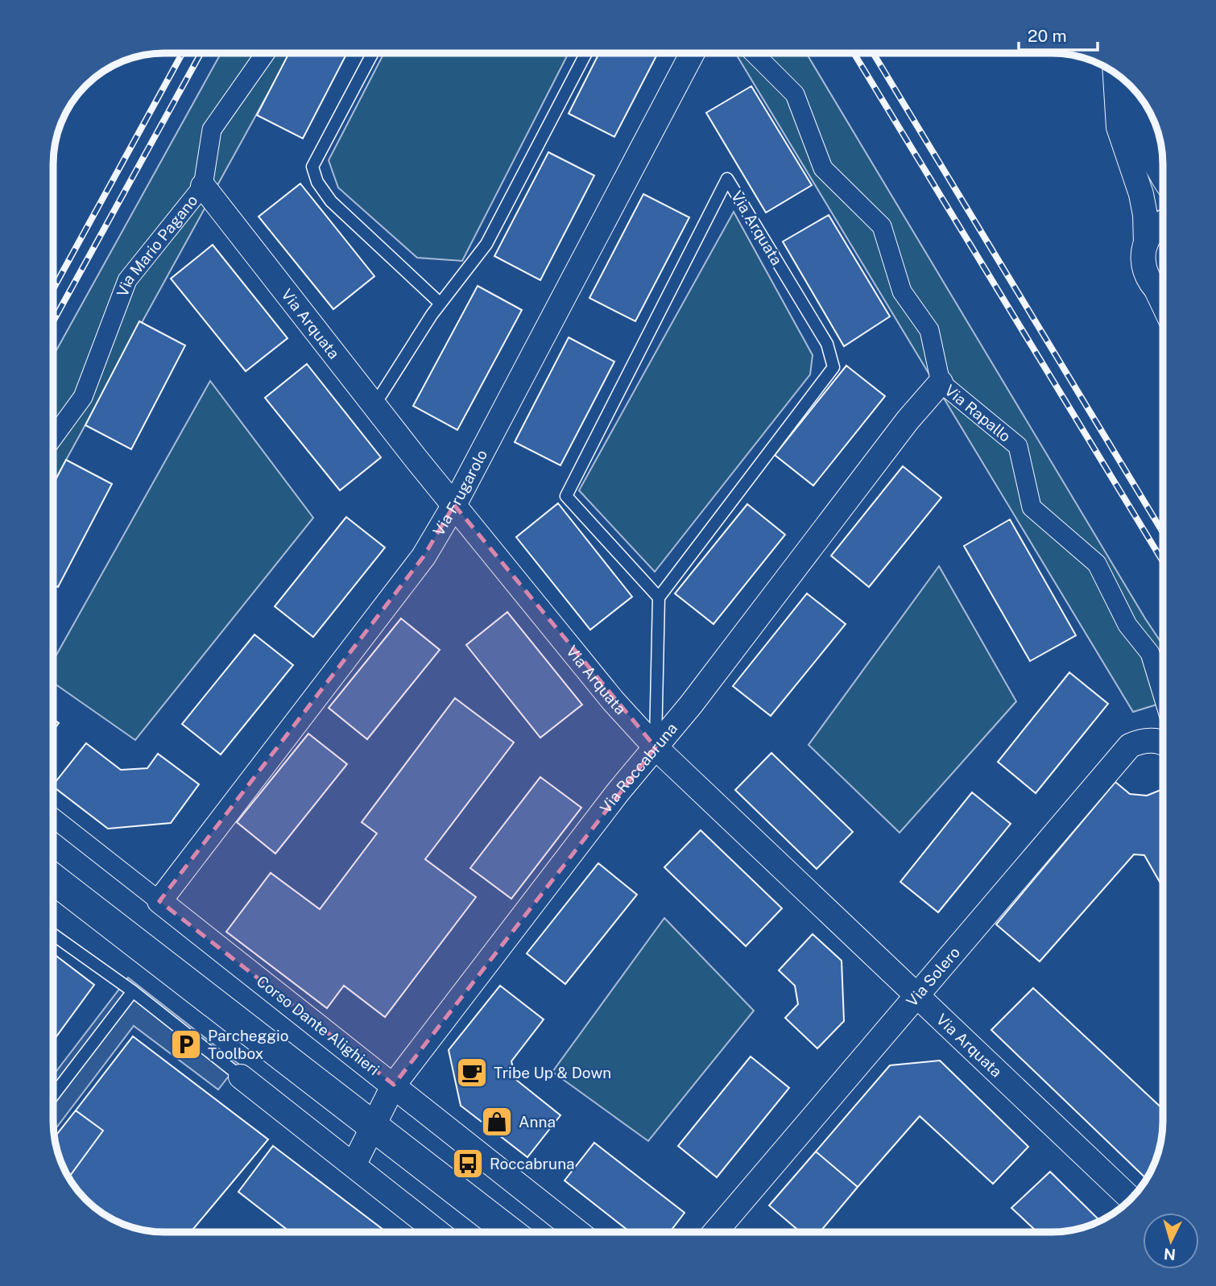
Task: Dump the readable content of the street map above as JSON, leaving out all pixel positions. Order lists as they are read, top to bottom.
{
  "streets": {
    "street": [
      "Via Arquata",
      "Via Mario Pagano",
      "Via Rapallo",
      "Via Frugarolo",
      "Via Roccabruna",
      "Via Solero",
      "Corso Dante Alighieri"
    ]
  },
  "crossings": [
    ["Via Arquata", "Via Mario Pagano"],
    ["Via Arquata", "Via Frugarolo"],
    ["Via Arquata", "Via Roccabruna"],
    ["Via Arquata", "Via Solero"],
    ["Via Rapallo", "Via Roccabruna"],
    ["Via Frugarolo", "Corso Dante Alighieri"],
    ["Via Roccabruna", "Corso Dante Alighieri"]
  ],
  "places": {
    "parking": ["Parcheggio Toolbox"],
    "cafe": ["Tribe Up & Down"],
    "shop": ["Anna"],
    "bus stop": ["Roccabruna"]
  },
  "scale_bar": "20 m",
  "north": "bottom"
}
